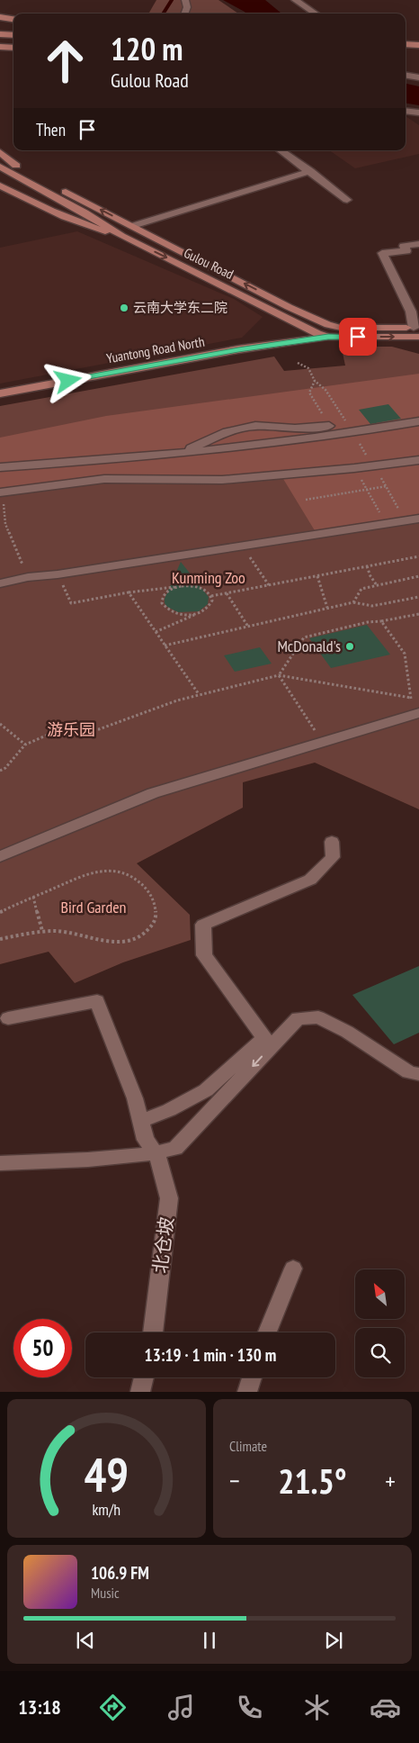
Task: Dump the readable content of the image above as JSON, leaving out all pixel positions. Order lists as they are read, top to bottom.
{
  "streets": {
    "main road": ["Gulou Road", "Yuantong Road North"],
    "street": ["北仓坡"]
  },
  "crossings": [
    ["Gulou Road", "Yuantong Road North"]
  ],
  "parks": ["Kunming Zoo", "游乐园", "Bird Garden"],
  "places": ["云南大学东二院", "McDonald's"],
  "north": "top left",
  "page": {
    "turn": ["120 m", "Gulou Road"],
    "then": "Then",
    "limit": "50",
    "trip": "13:19 · 1 min · 130 m",
    "tile": "Climate",
    "heat": ["−", "21.5°", "+"],
    "song": ["106.9 FM", "Music"],
    "tabs": "13:18",
    "gauge": ["49", "km/h"]
  }
}
